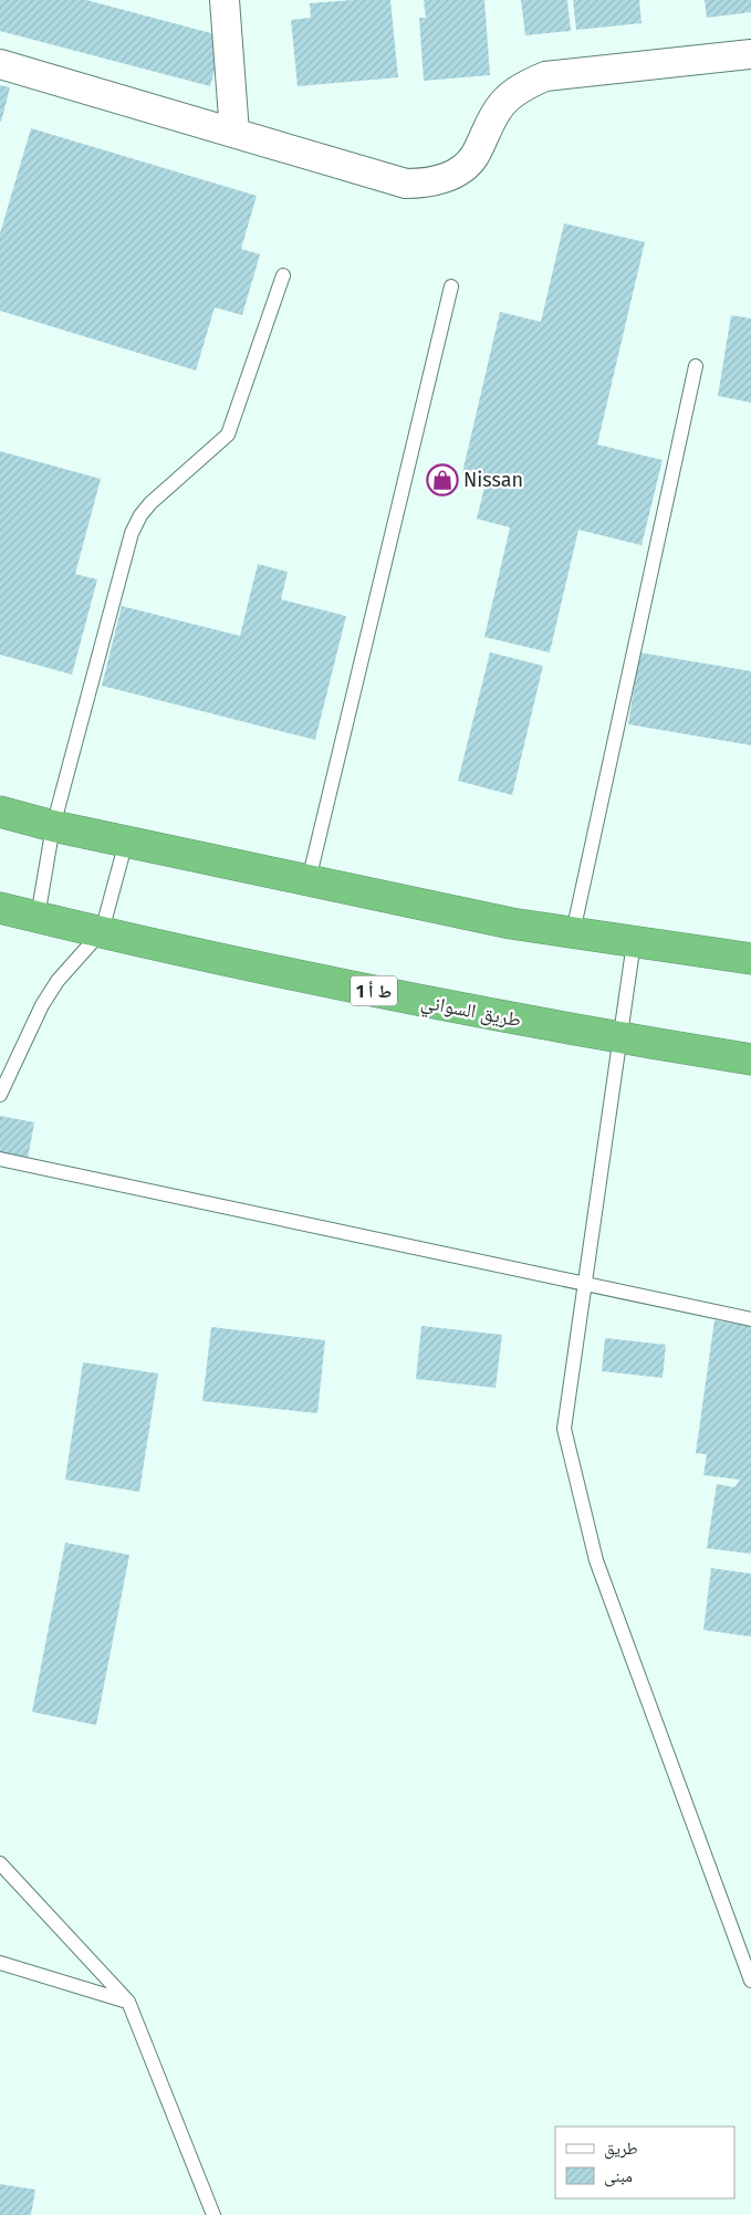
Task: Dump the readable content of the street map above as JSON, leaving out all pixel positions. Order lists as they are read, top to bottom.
{
  "streets": {
    "highway": ["ط أ 1", "طريق السواني"]
  },
  "places": {
    "shop": ["Nissan"]
  },
  "legend": ["طريق", "مبنى"]
}
